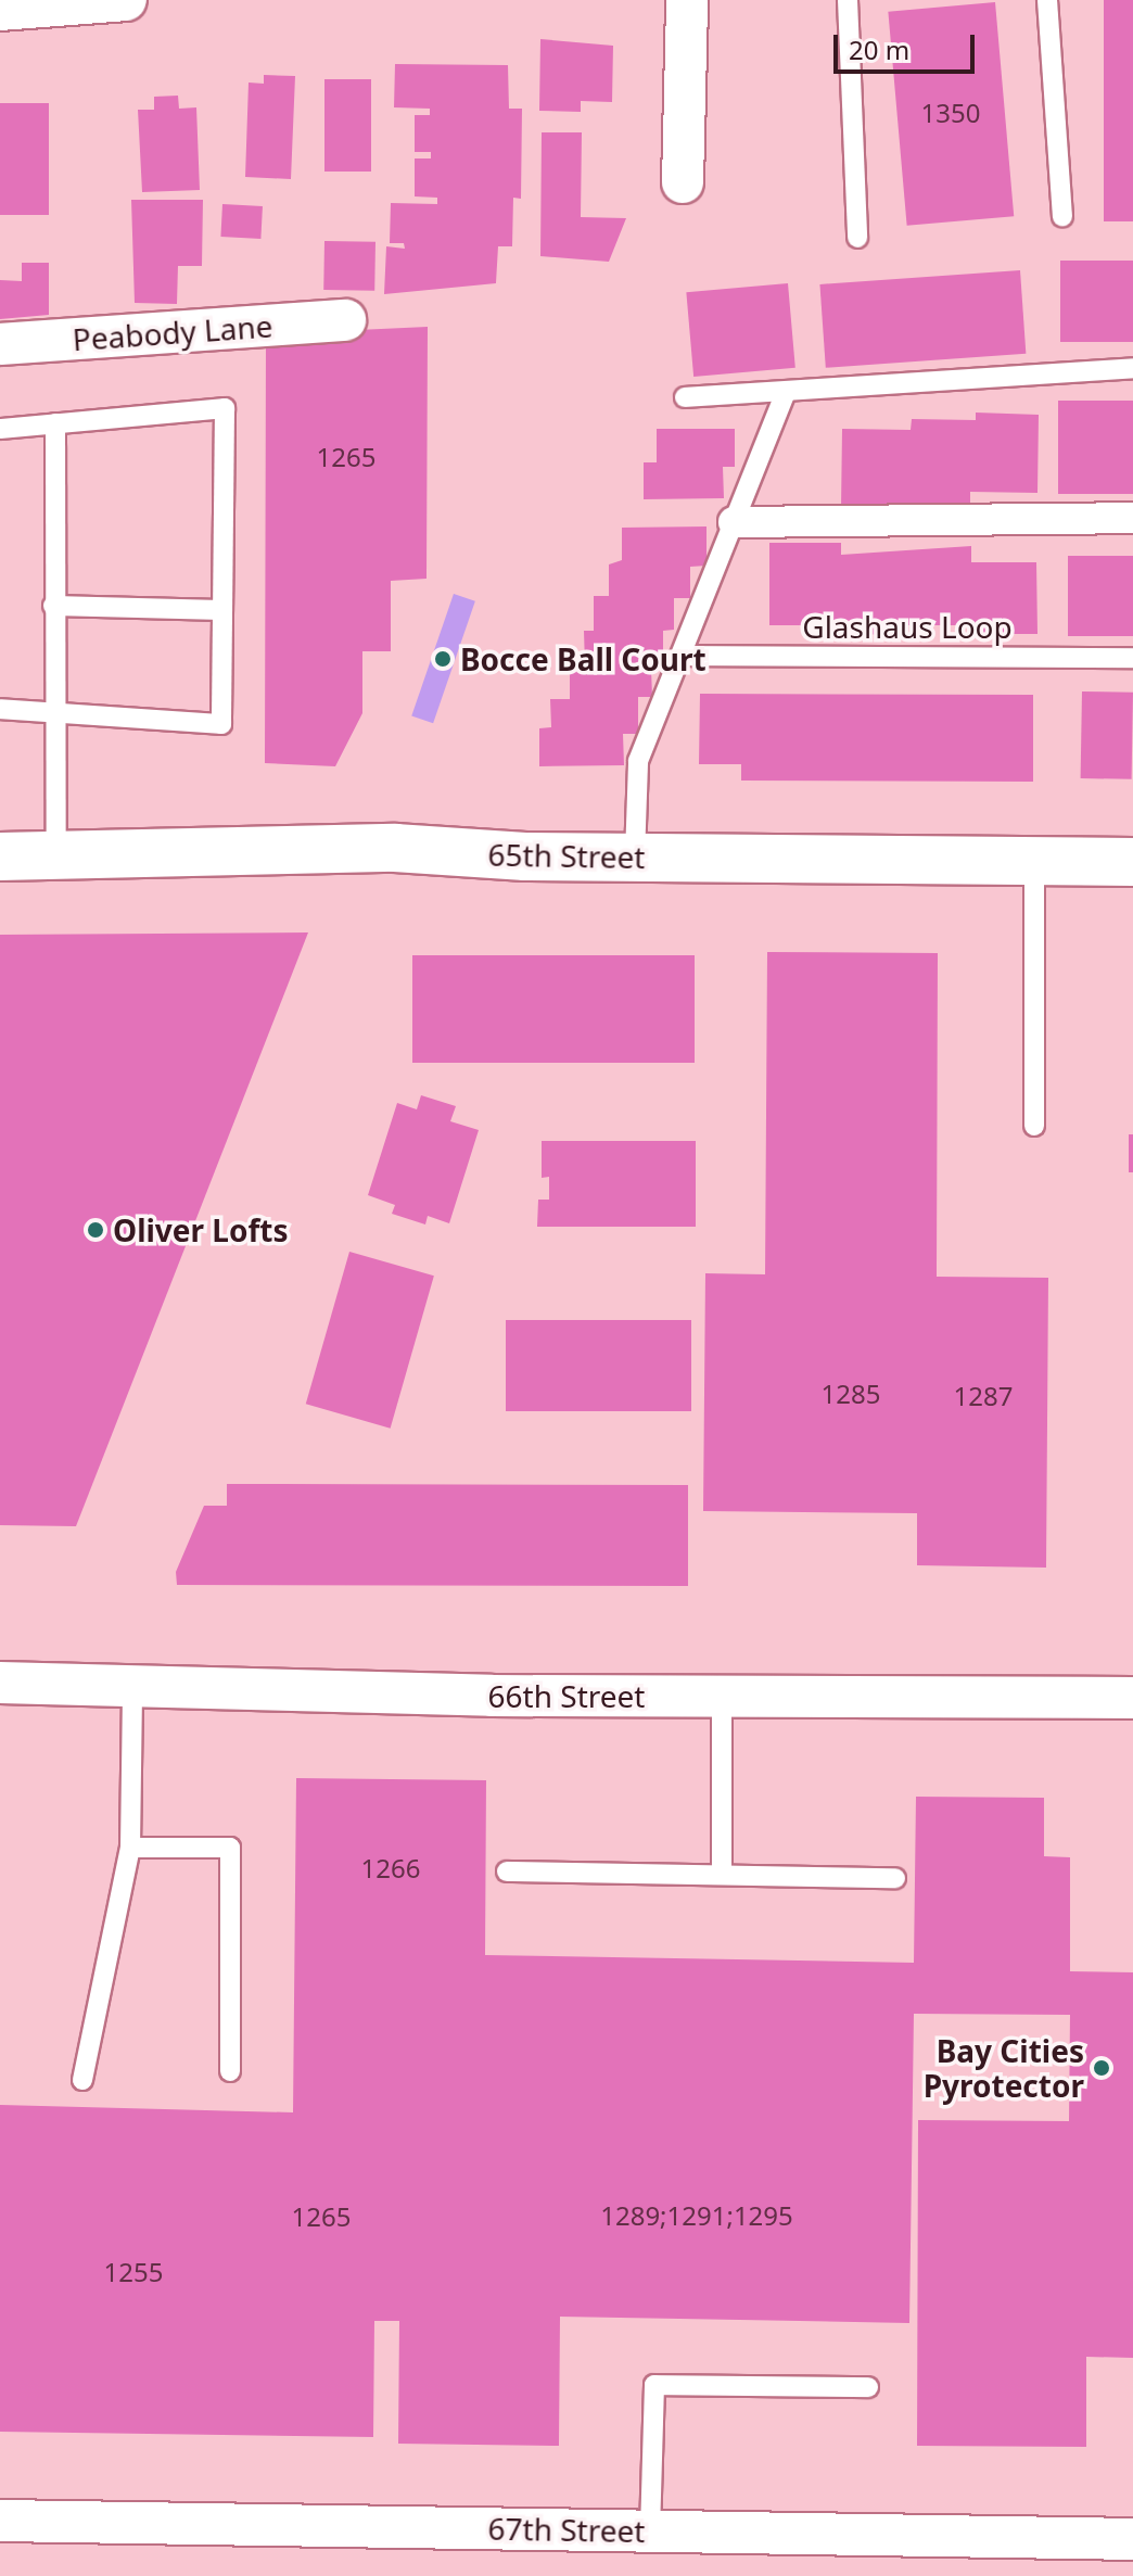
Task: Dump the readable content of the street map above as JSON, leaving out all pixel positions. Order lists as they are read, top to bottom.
{
  "streets": {
    "street": [
      "Peabody Lane",
      "65th Street",
      "66th Street",
      "67th Street"
    ],
    "lane": ["Glashaus Loop"]
  },
  "places": ["Bocce Ball Court", "Oliver Lofts", "Bay Cities Pyrotector"],
  "house_numbers": [
    "1350",
    "1265",
    "1285",
    "1287",
    "1266",
    "1289;1291;1295",
    "1265",
    "1255"
  ],
  "scale_bar": "20 m"
}
